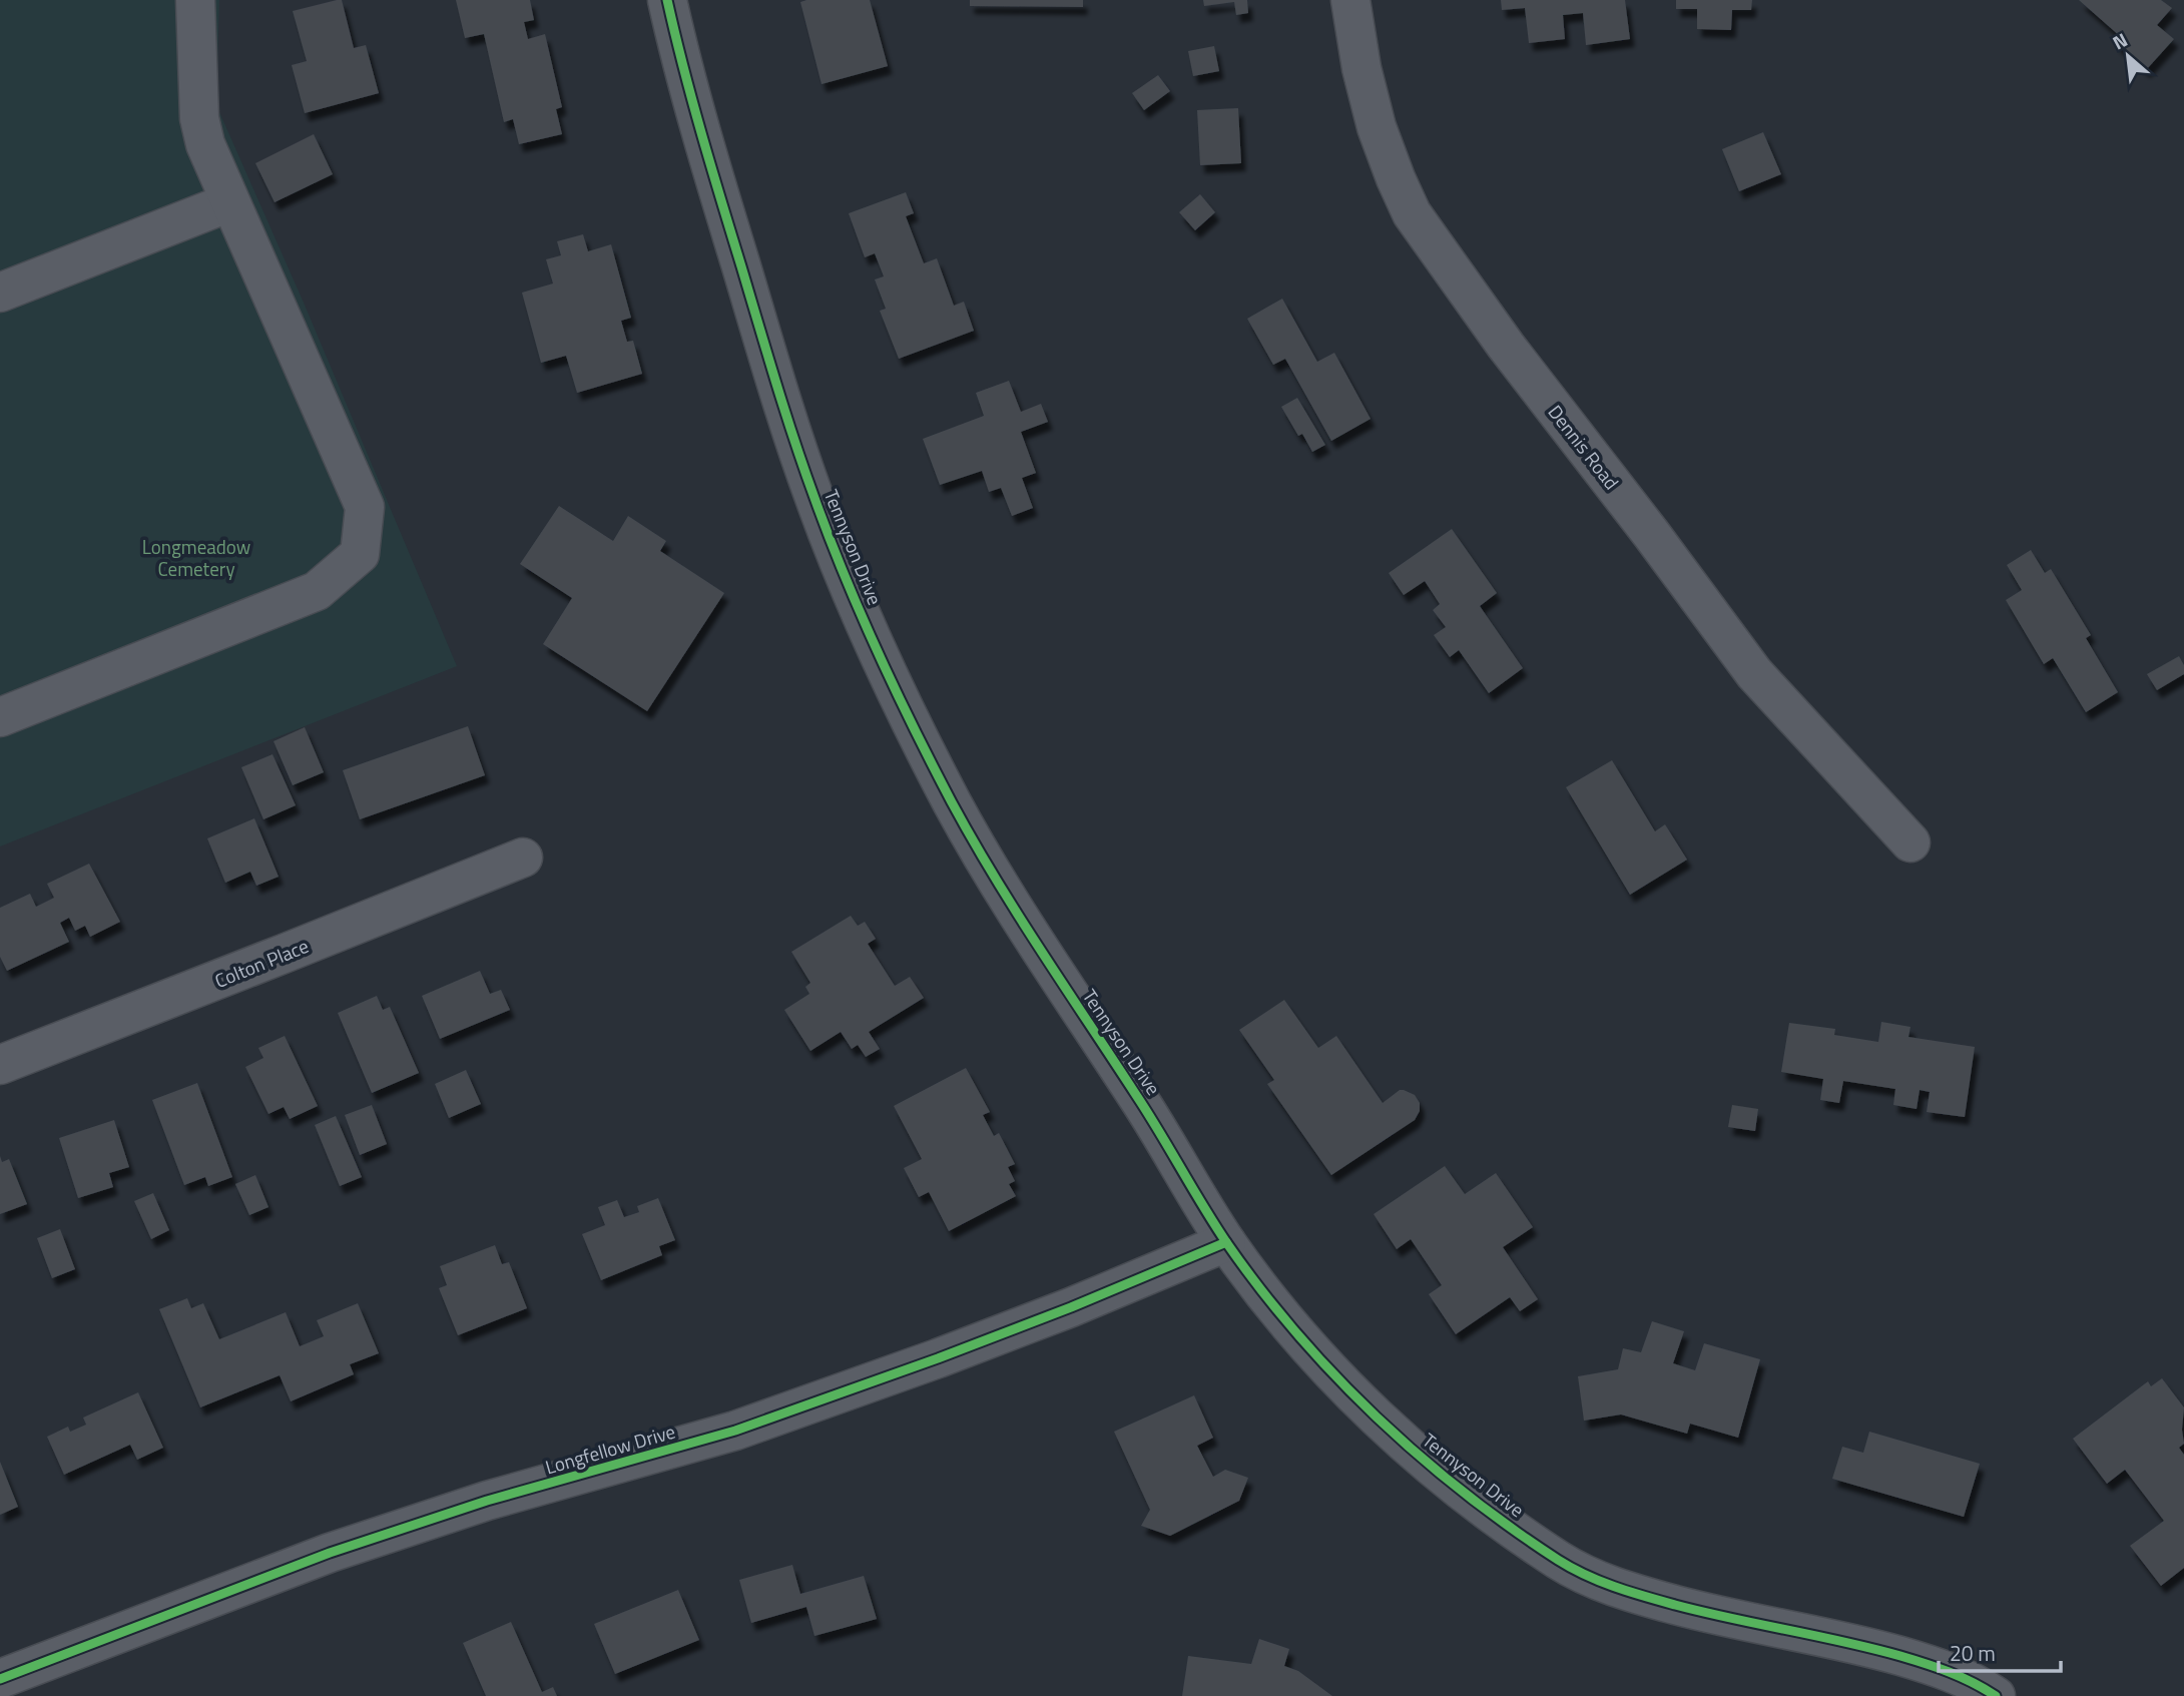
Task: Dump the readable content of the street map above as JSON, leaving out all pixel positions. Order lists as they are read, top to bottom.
{
  "streets": {
    "street": [
      "Dennis Road",
      "Tennyson Drive",
      "Colton Place",
      "Longfellow Drive"
    ]
  },
  "crossings": [
    ["Tennyson Drive", "Longfellow Drive"]
  ],
  "parks": ["Longmeadow Cemetery"],
  "scale_bar": "20 m",
  "north": "top left"
}
